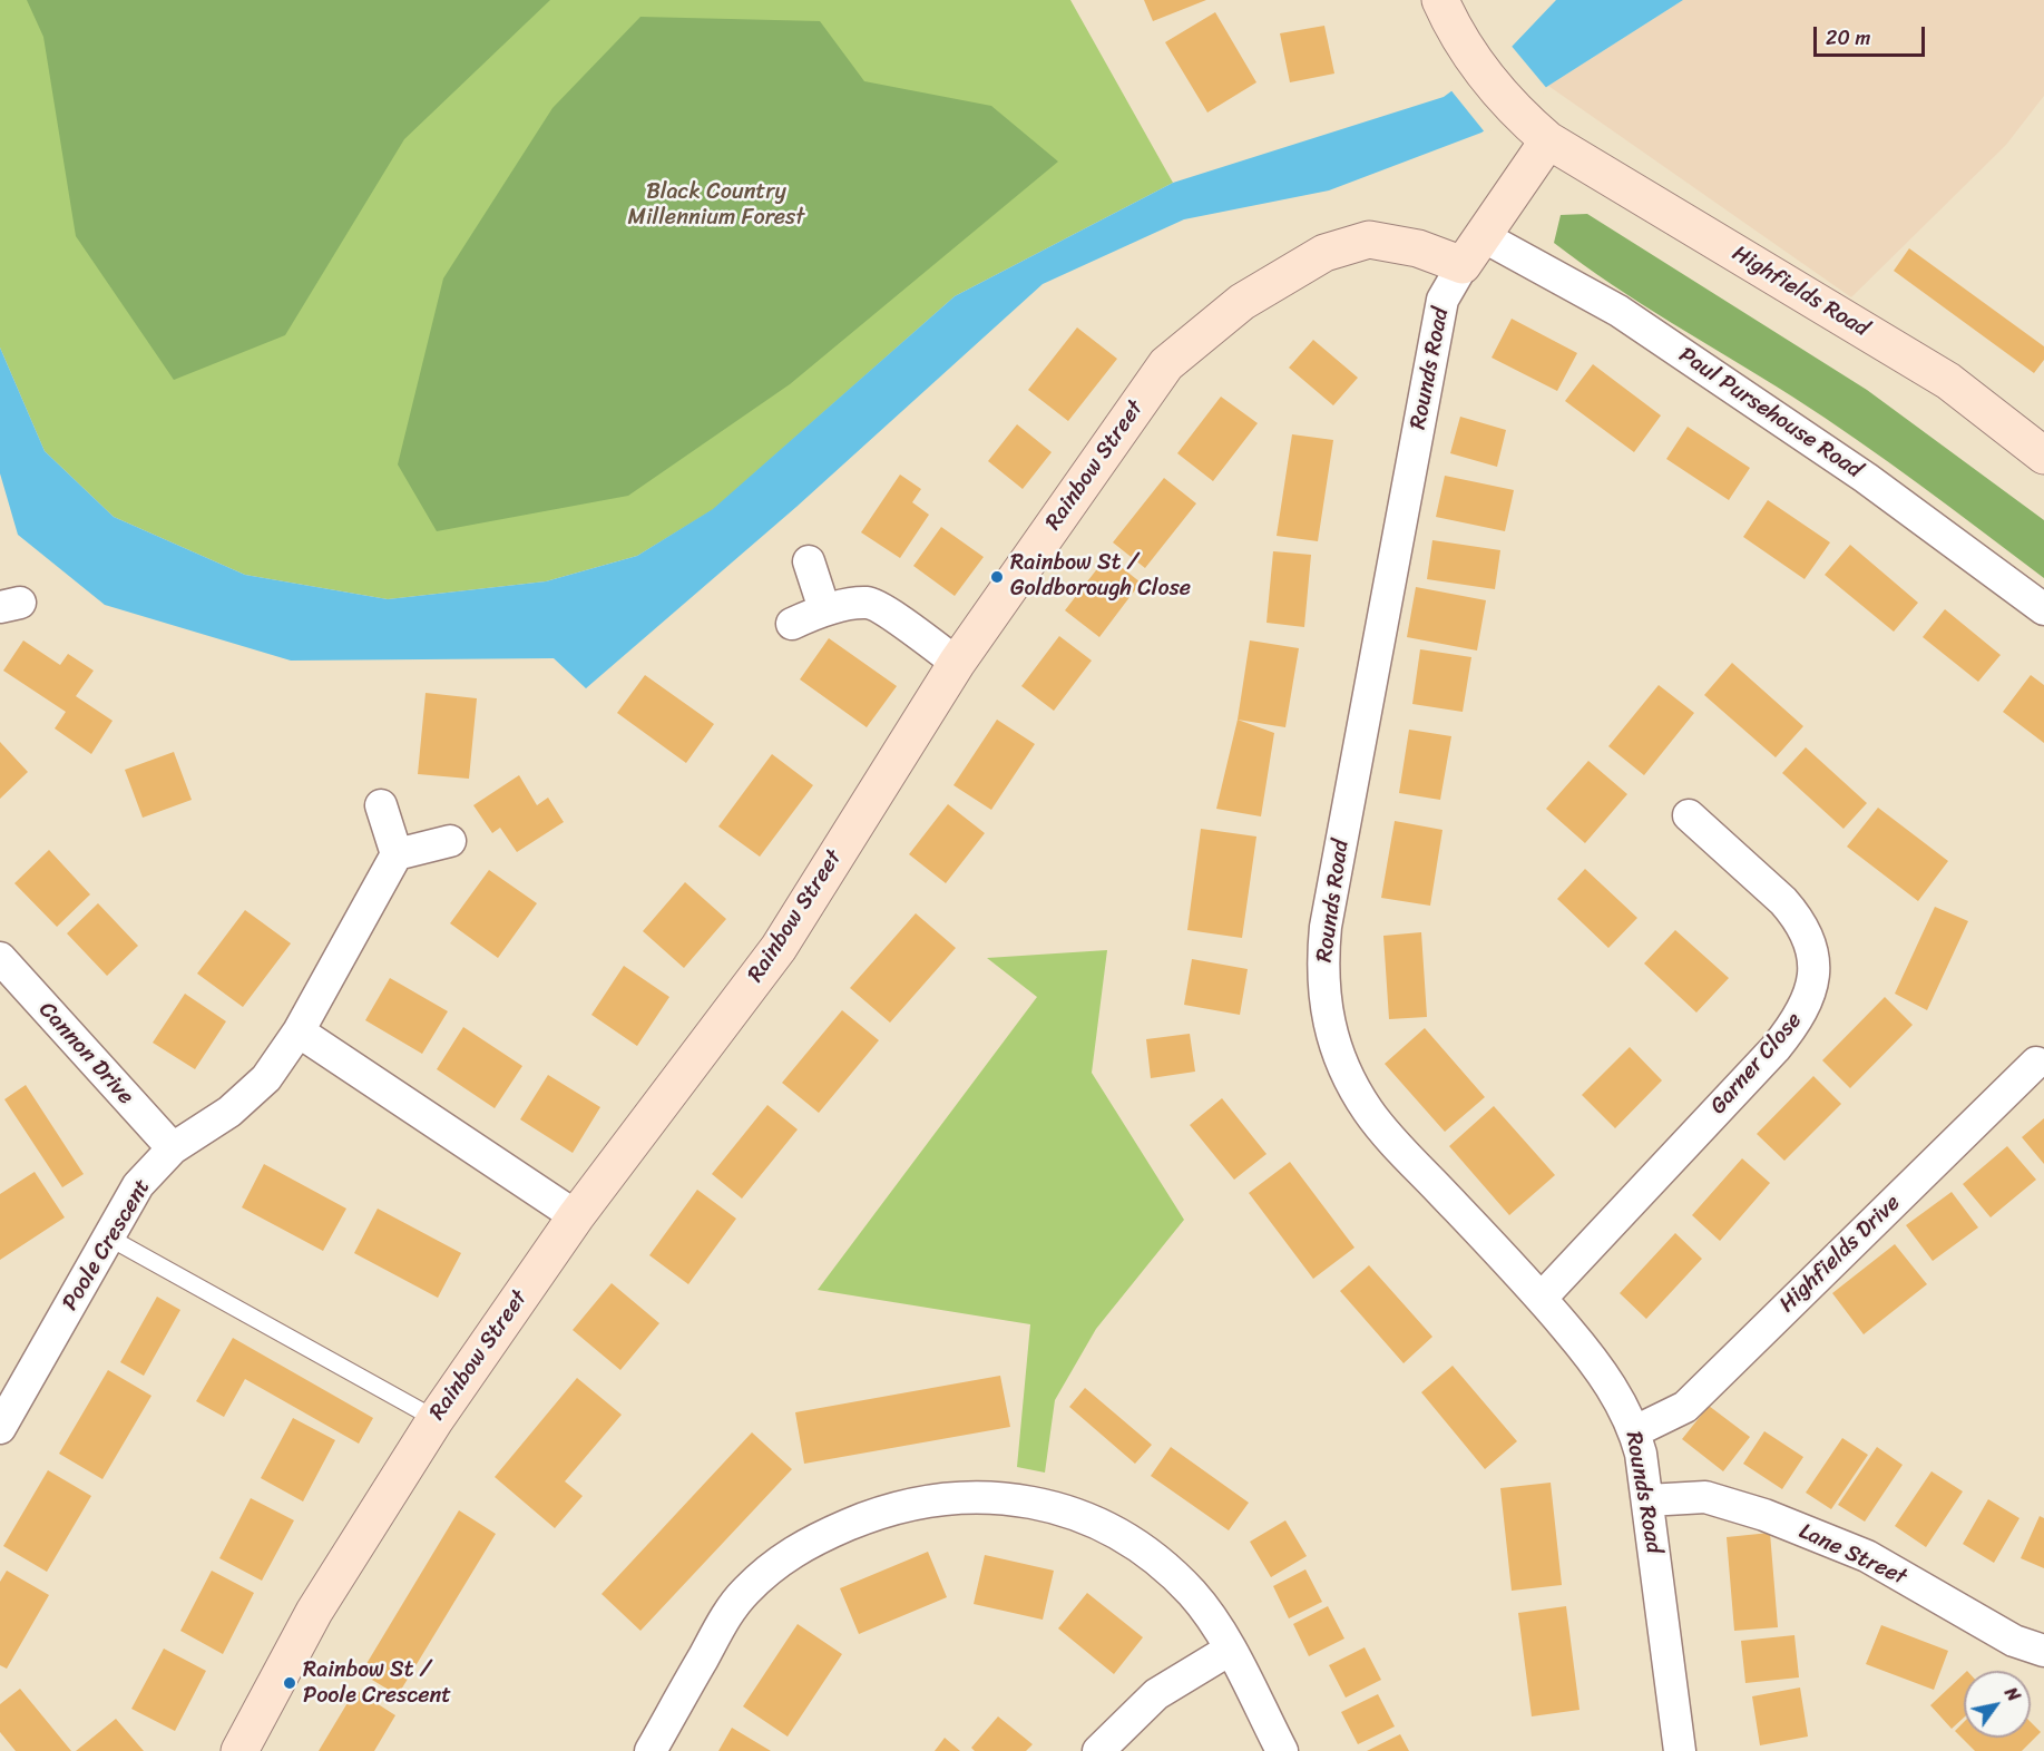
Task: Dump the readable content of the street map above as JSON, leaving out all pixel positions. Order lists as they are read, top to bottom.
{
  "streets": {
    "street": [
      "Highfields Road",
      "Rounds Road",
      "Paul Pursehouse Road",
      "Rainbow Street",
      "Cannon Drive",
      "Garner Close",
      "Poole Crescent",
      "Highfields Drive",
      "Lane Street"
    ]
  },
  "crossings": [
    ["Highfields Road", "Rounds Road"],
    ["Rounds Road", "Paul Pursehouse Road"],
    ["Rounds Road", "Rainbow Street"],
    ["Rounds Road", "Garner Close"],
    ["Rounds Road", "Highfields Drive"],
    ["Rounds Road", "Lane Street"],
    ["Paul Pursehouse Road", "Rainbow Street"],
    ["Cannon Drive", "Poole Crescent"]
  ],
  "parks": ["Black Country Millennium Forest"],
  "places": ["Rainbow St / Goldborough Close", "Rainbow St / Poole Crescent"],
  "scale_bar": "20 m",
  "north": "top right"
}
